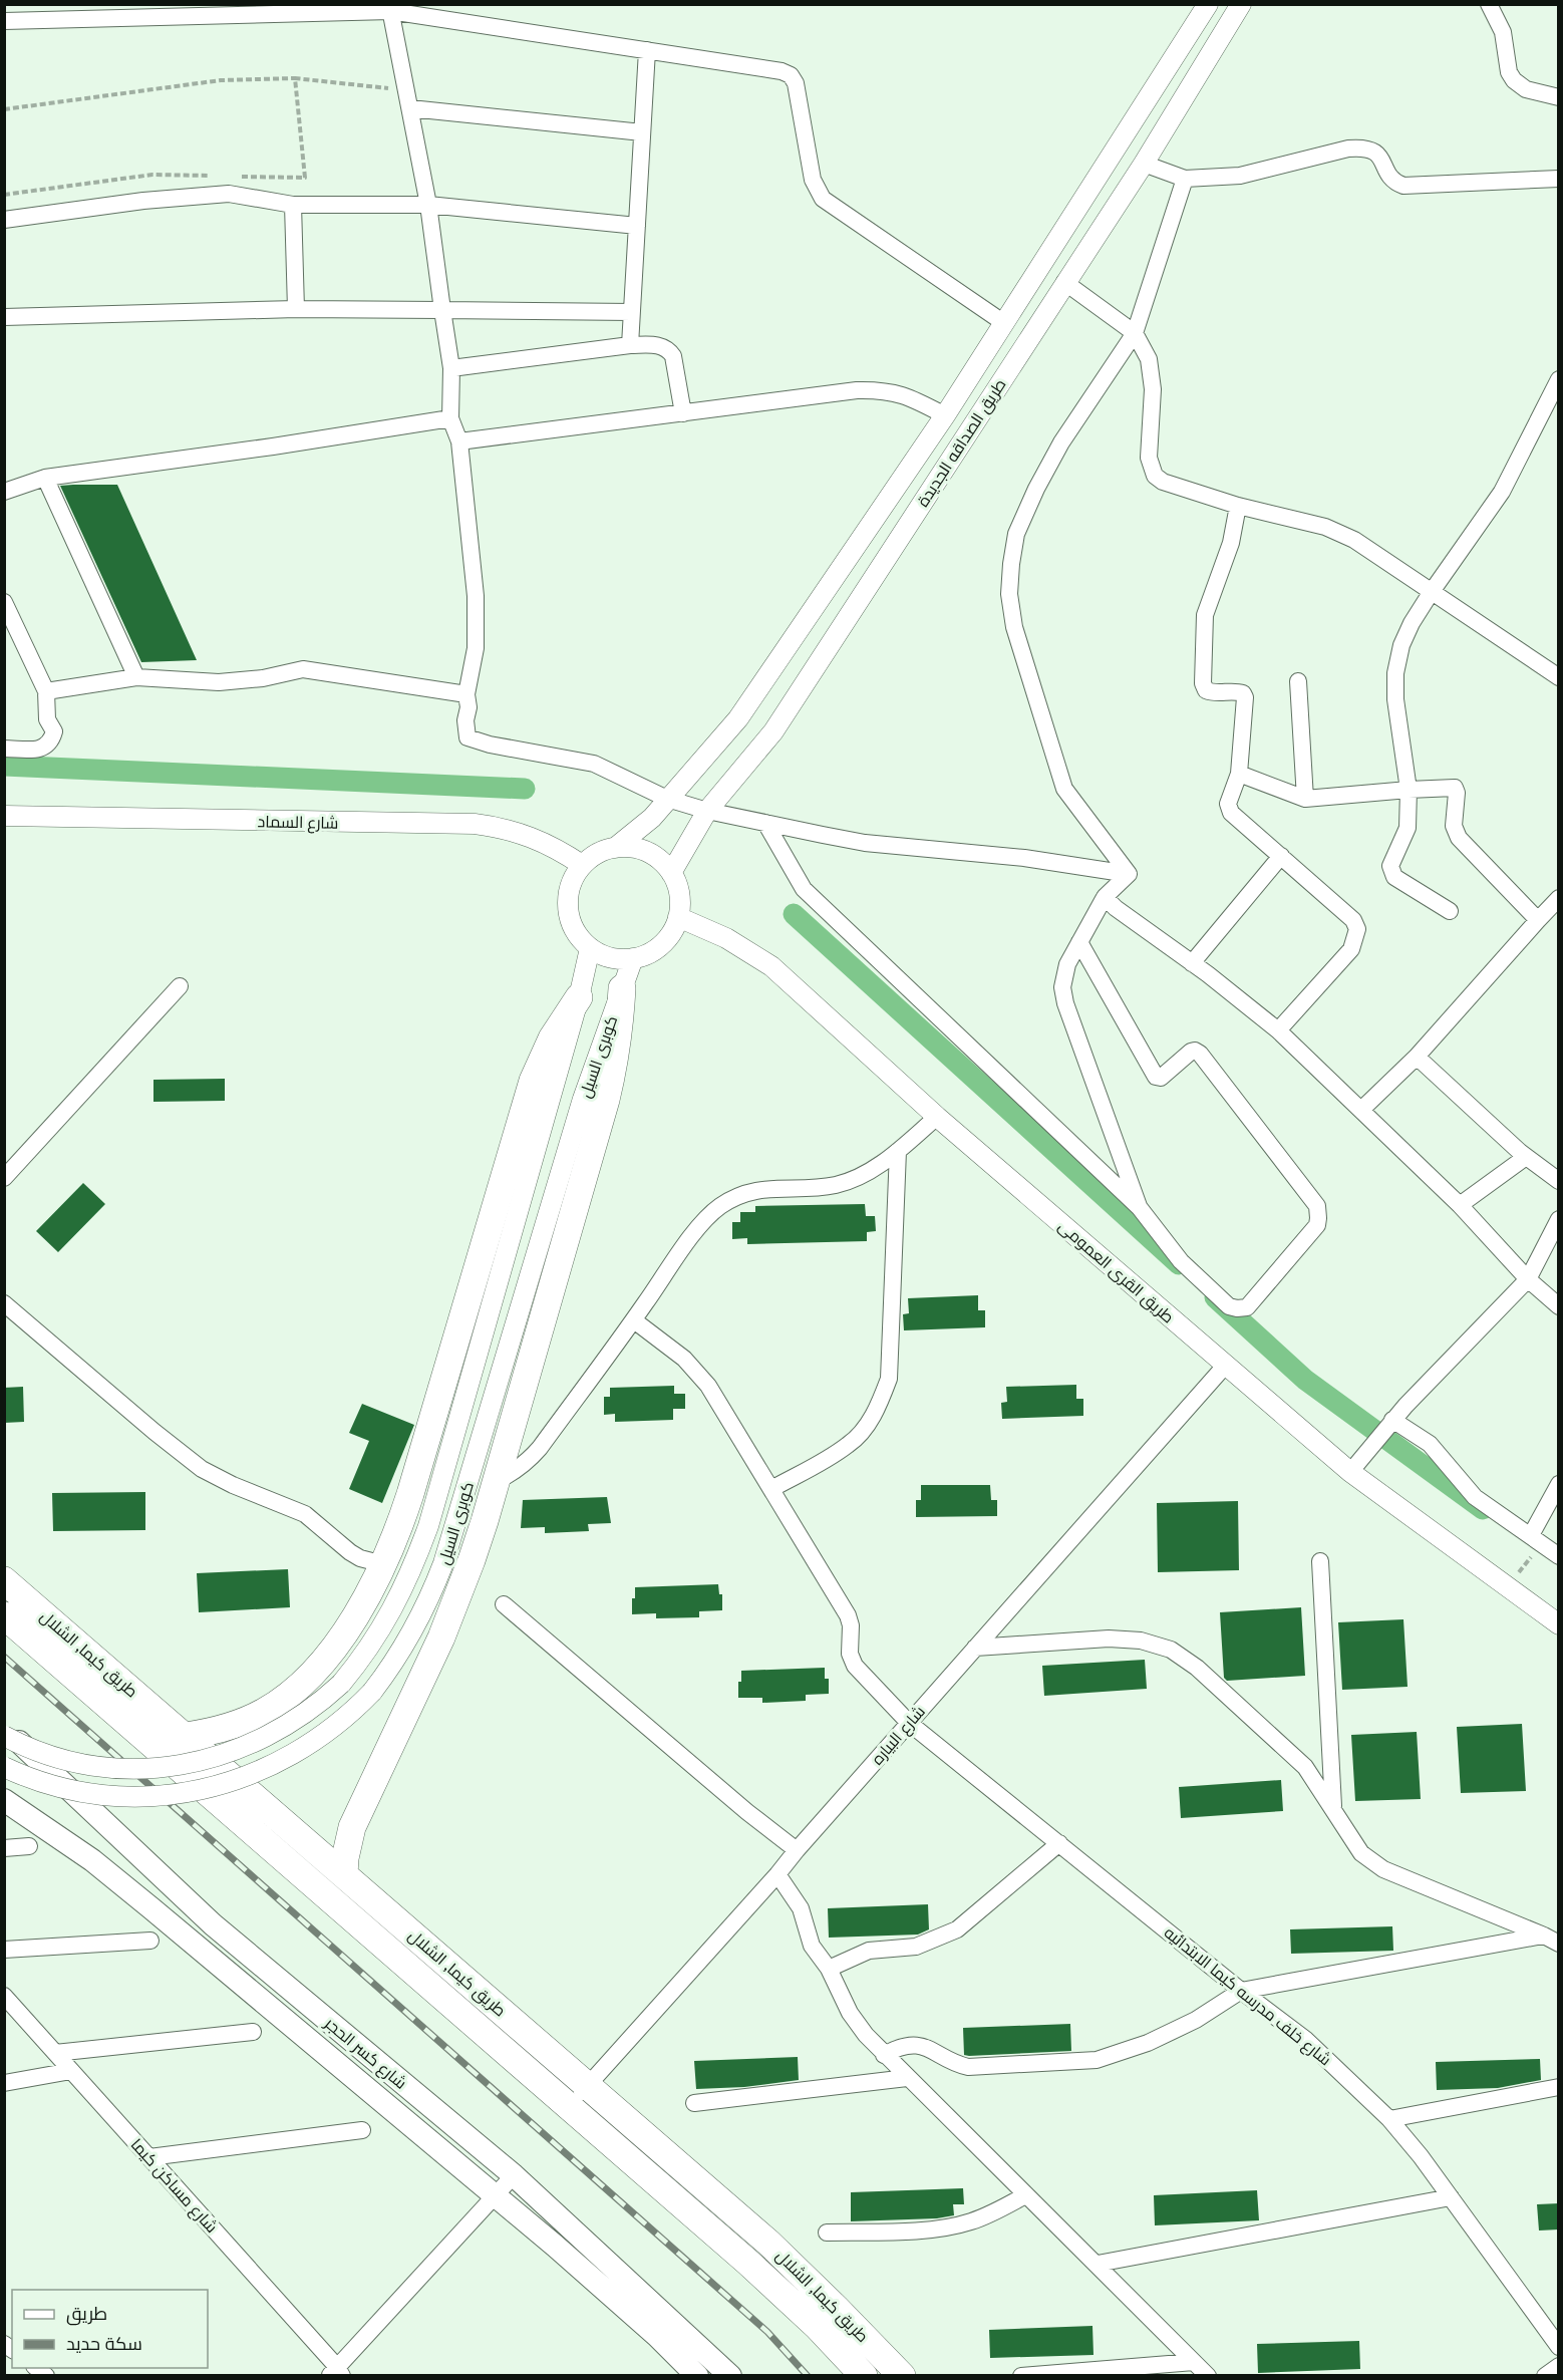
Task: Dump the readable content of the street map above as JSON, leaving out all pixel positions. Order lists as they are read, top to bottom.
{
  "streets": {
    "highway": ["طريق كيما, الشلال"],
    "main road": ["شارع كسر الحجر"],
    "street": [
      "طريق الصداقه الجديدة",
      "شارع السماد",
      "كوبرى السيل",
      "طريق القرى العمومى",
      "شارع البياره",
      "شارع خلف مدرسه كيما الابتدائيه",
      "شارع مساكن كيما"
    ]
  },
  "crossings": [
    ["طريق الصداقه الجديدة", "شارع السماد"],
    ["طريق الصداقه الجديدة", "كوبرى السيل"],
    ["طريق الصداقه الجديدة", "طريق القرى العمومى"],
    ["شارع السماد", "كوبرى السيل"],
    ["شارع السماد", "طريق القرى العمومى"],
    ["كوبرى السيل", "طريق القرى العمومى"],
    ["طريق القرى العمومى", "شارع البياره"],
    ["طريق كيما, الشلال", "شارع البياره"],
    ["شارع البياره", "شارع خلف مدرسه كيما الابتدائيه"]
  ],
  "legend": ["طريق", "سكة حديد"]
}
